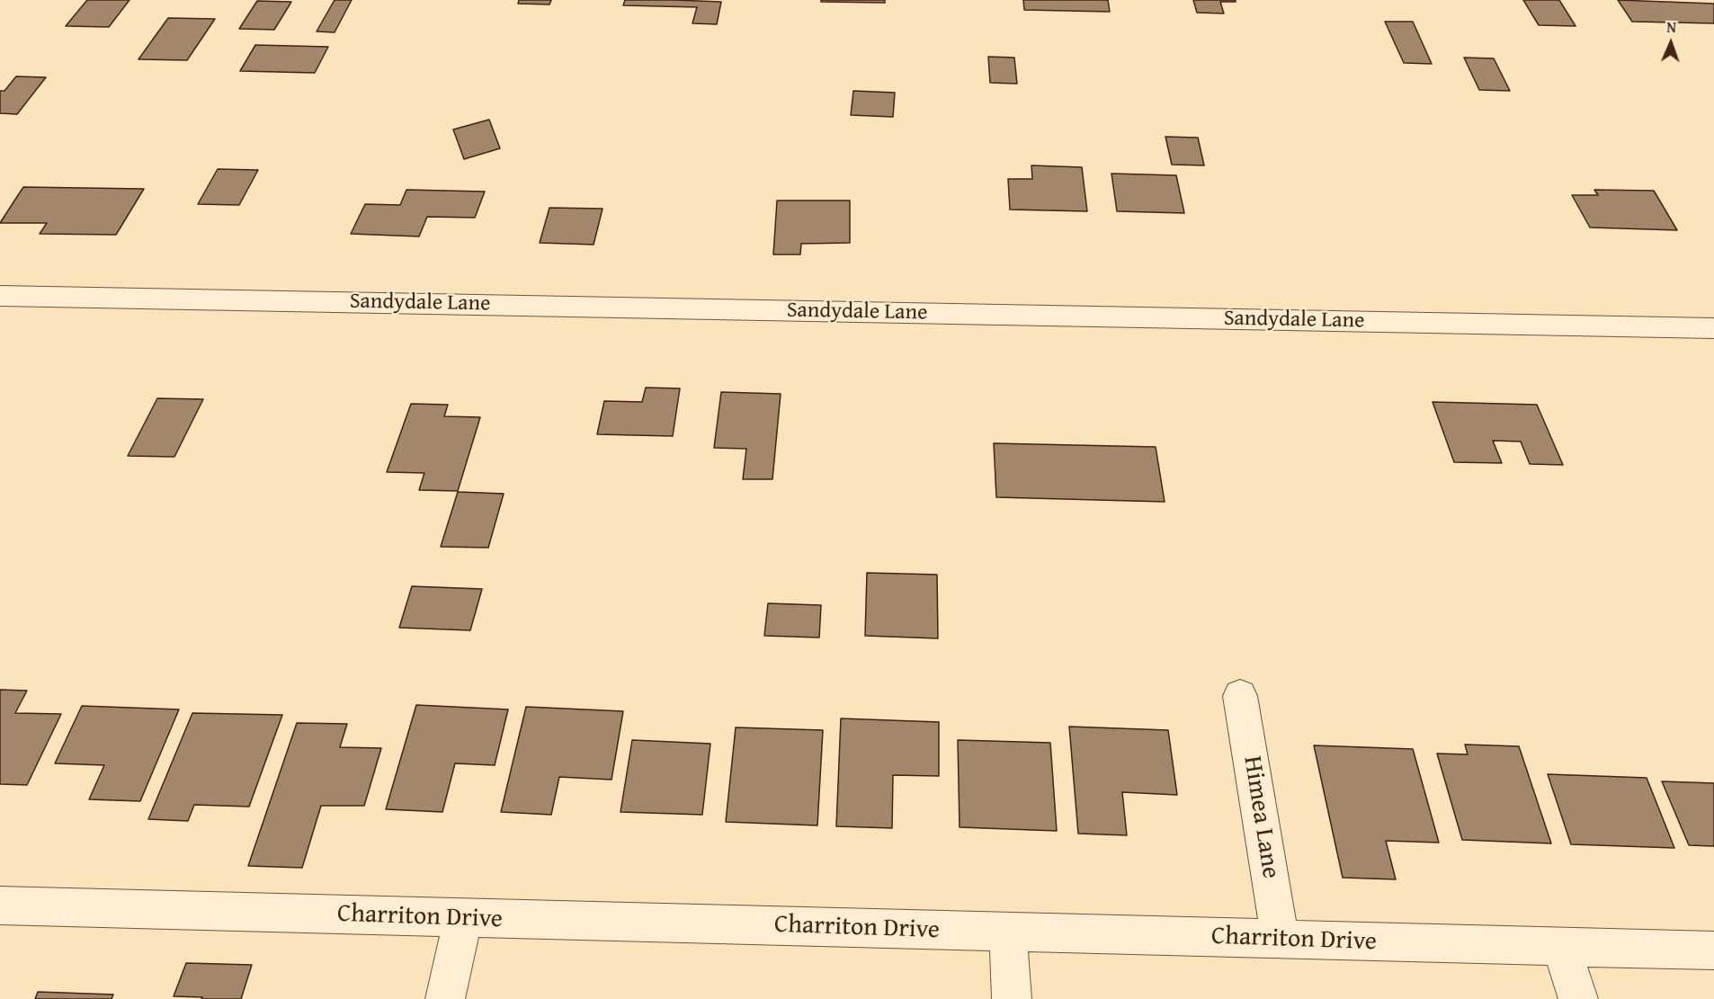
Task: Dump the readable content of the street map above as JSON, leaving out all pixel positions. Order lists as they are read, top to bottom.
{
  "streets": {
    "street": ["Sandydale Lane", "Himea Lane", "Charriton Drive"]
  },
  "crossings": [
    ["Himea Lane", "Charriton Drive"]
  ],
  "north": "top"
}
